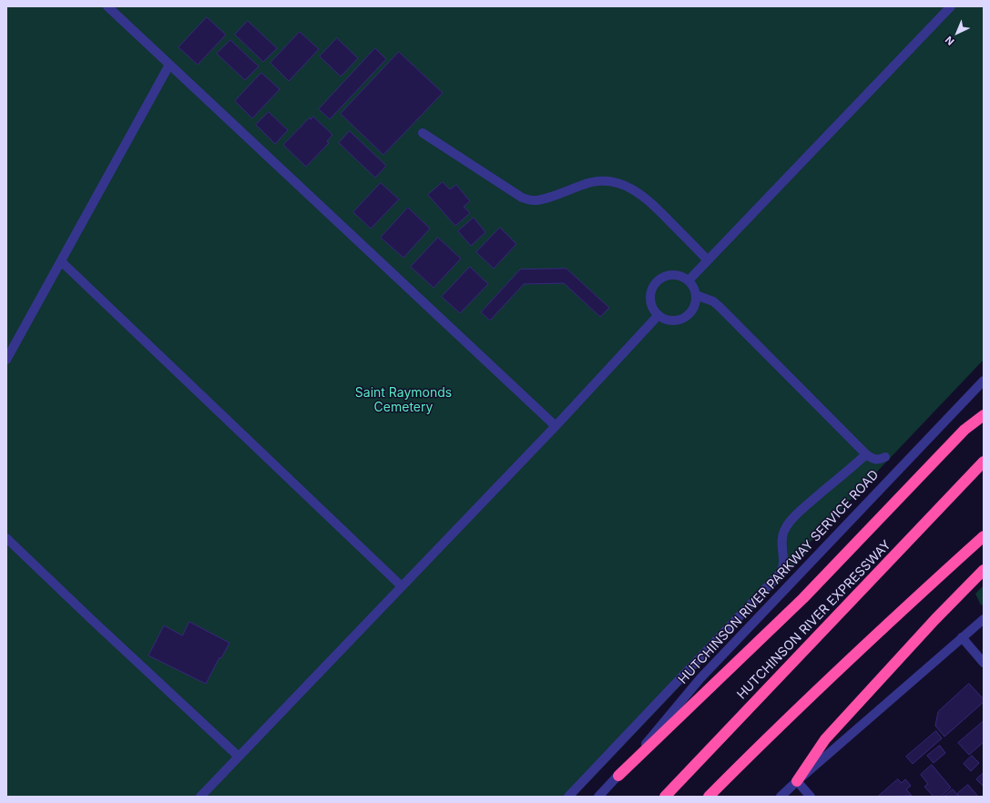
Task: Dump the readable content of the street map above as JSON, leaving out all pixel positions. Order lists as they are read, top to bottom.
{
  "streets": {
    "highway": ["HUTCHINSON RIVER EXPRESSWAY"],
    "street": ["HUTCHINSON RIVER PARKWAY SERVICE ROAD"]
  },
  "parks": ["Saint Raymonds Cemetery"],
  "north": "bottom left"
}
